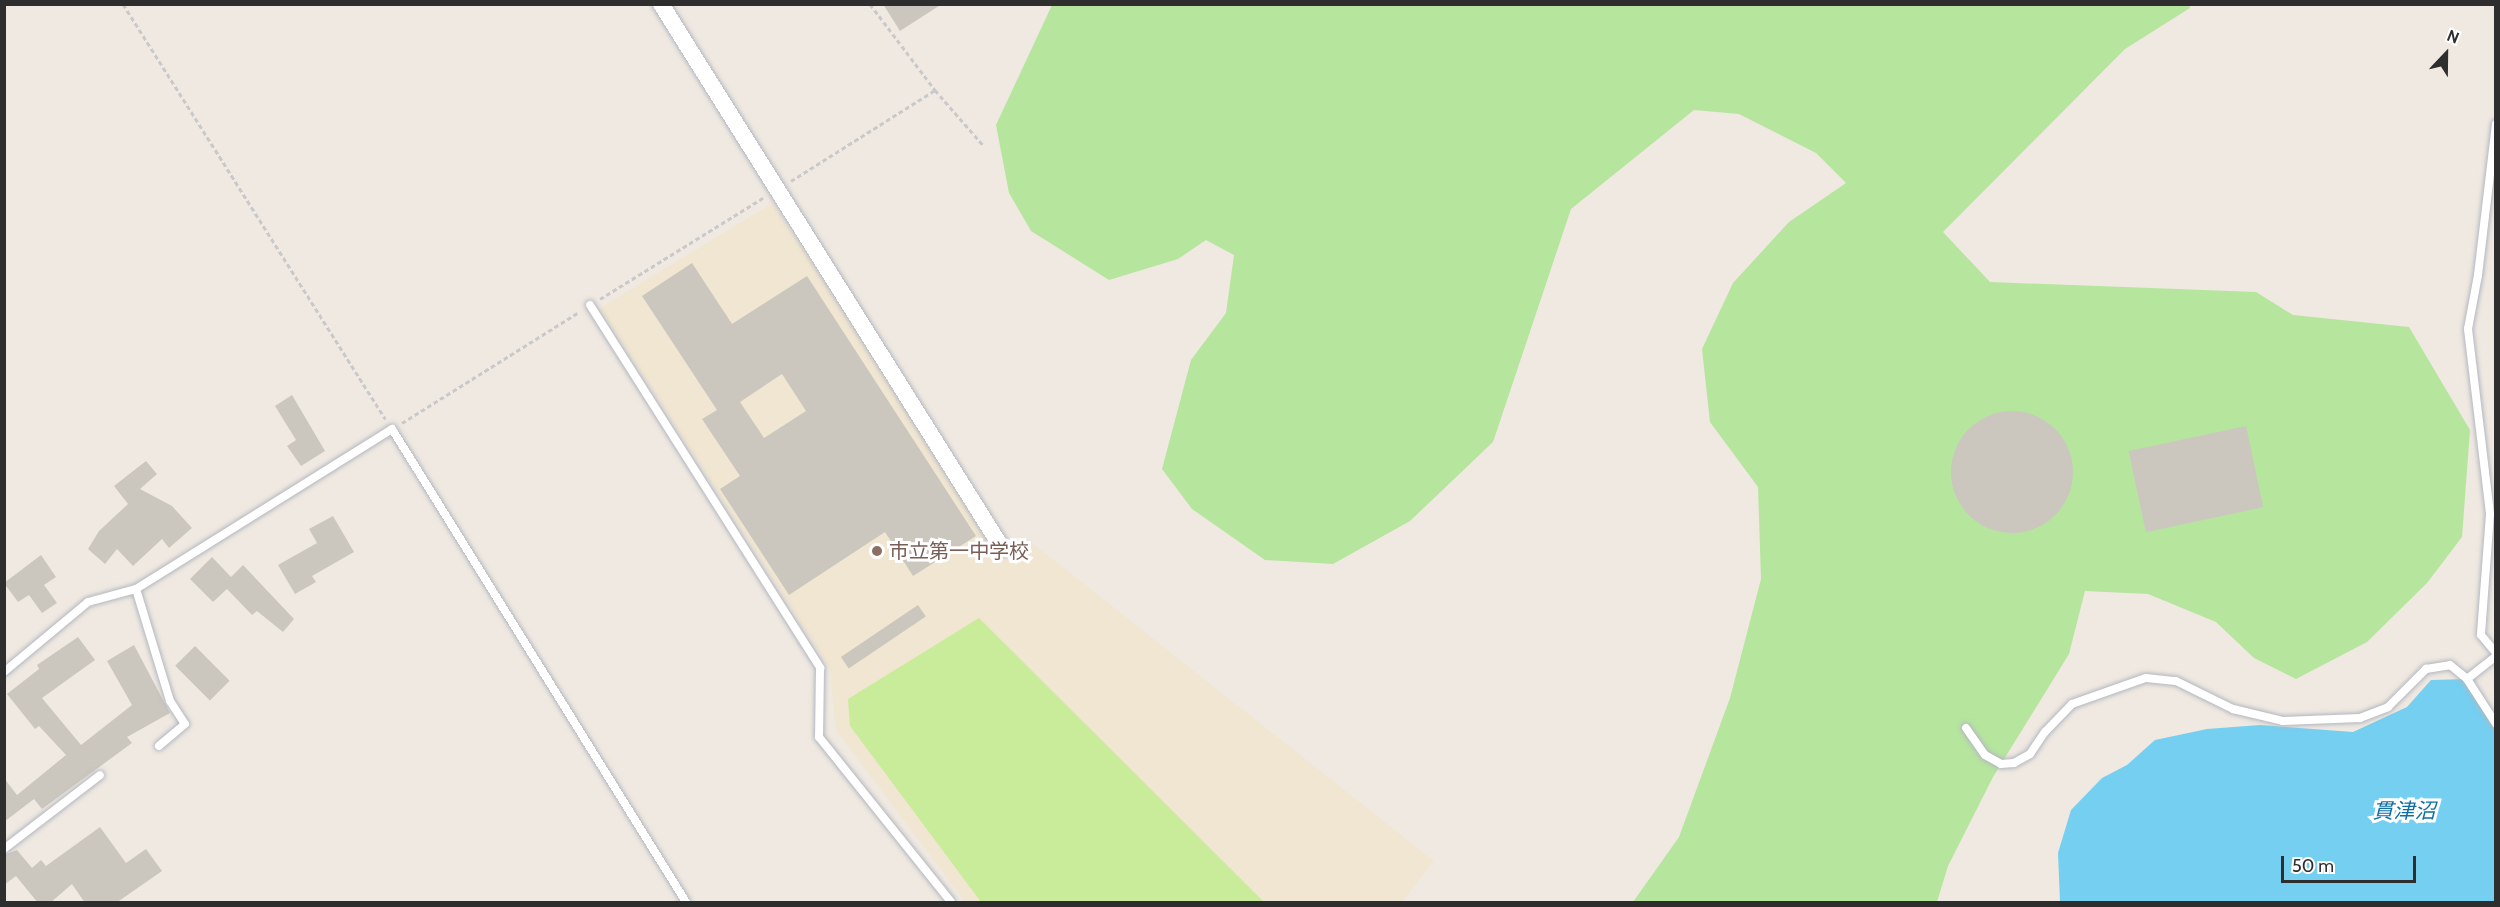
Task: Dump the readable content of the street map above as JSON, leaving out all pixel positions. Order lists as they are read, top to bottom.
{
  "water": ["貫津沼"],
  "places": ["市立第一中学校"],
  "scale_bar": "50 m",
  "north": "top"
}
